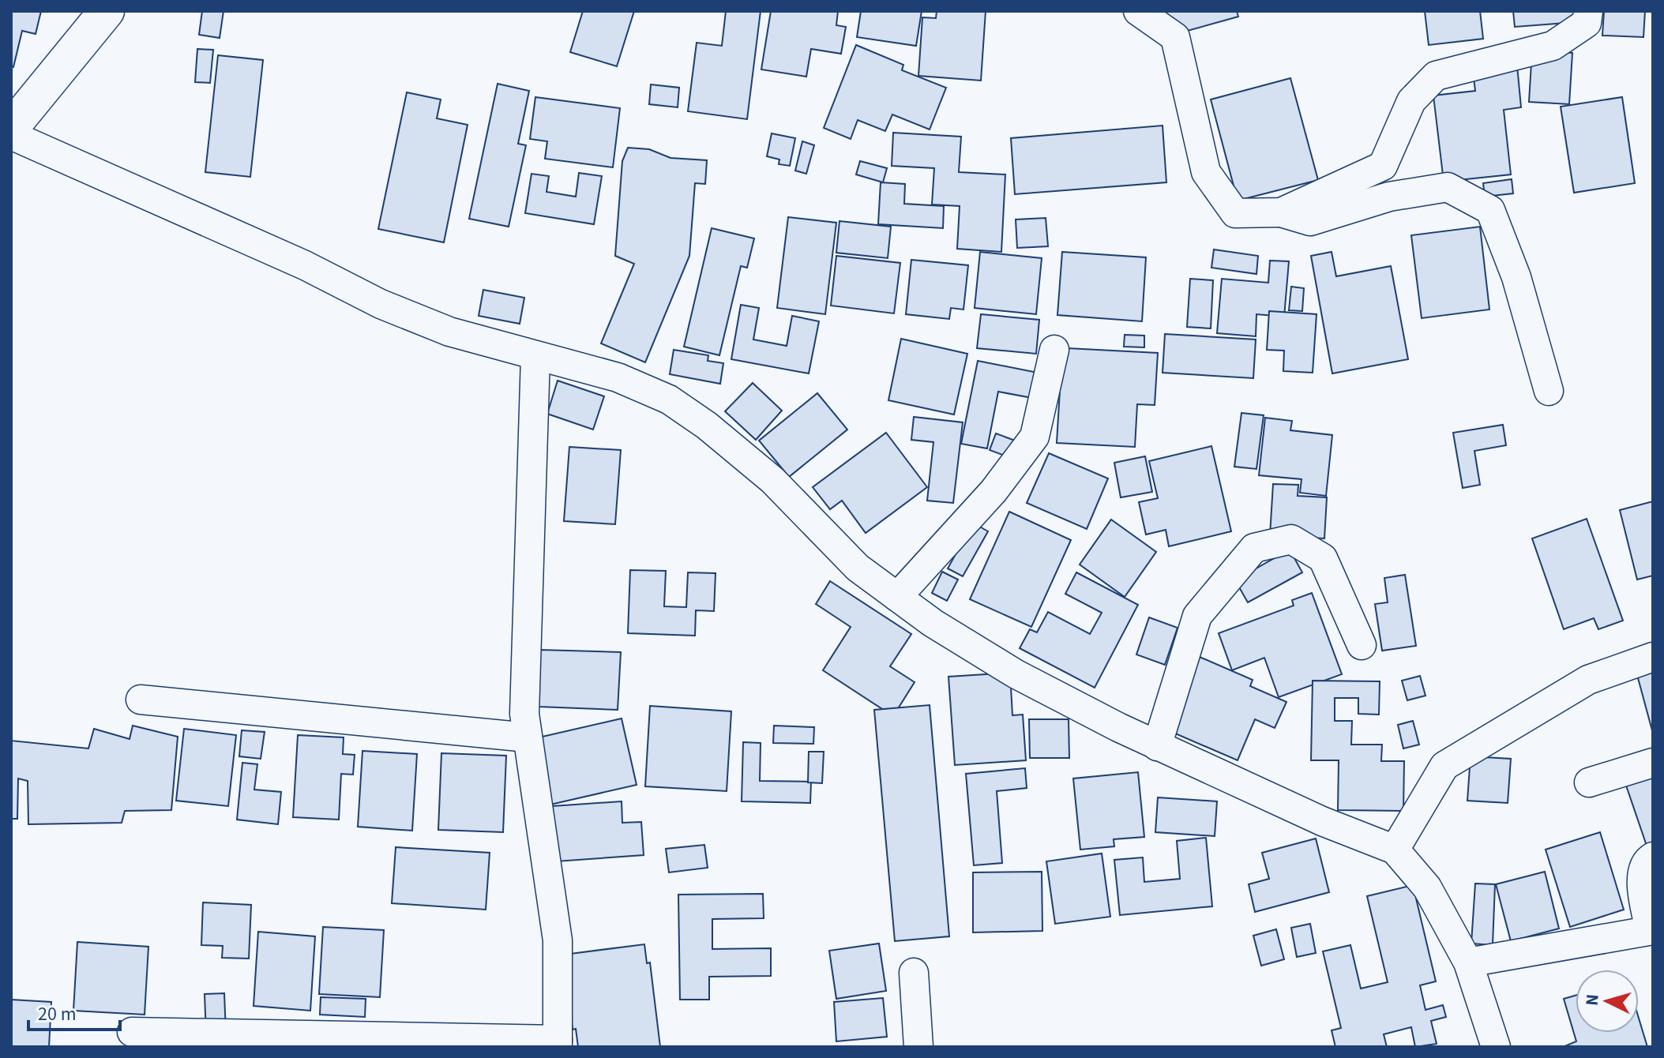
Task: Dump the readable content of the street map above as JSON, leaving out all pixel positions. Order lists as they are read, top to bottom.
{
  "scale_bar": "20 m",
  "north": "left"
}
